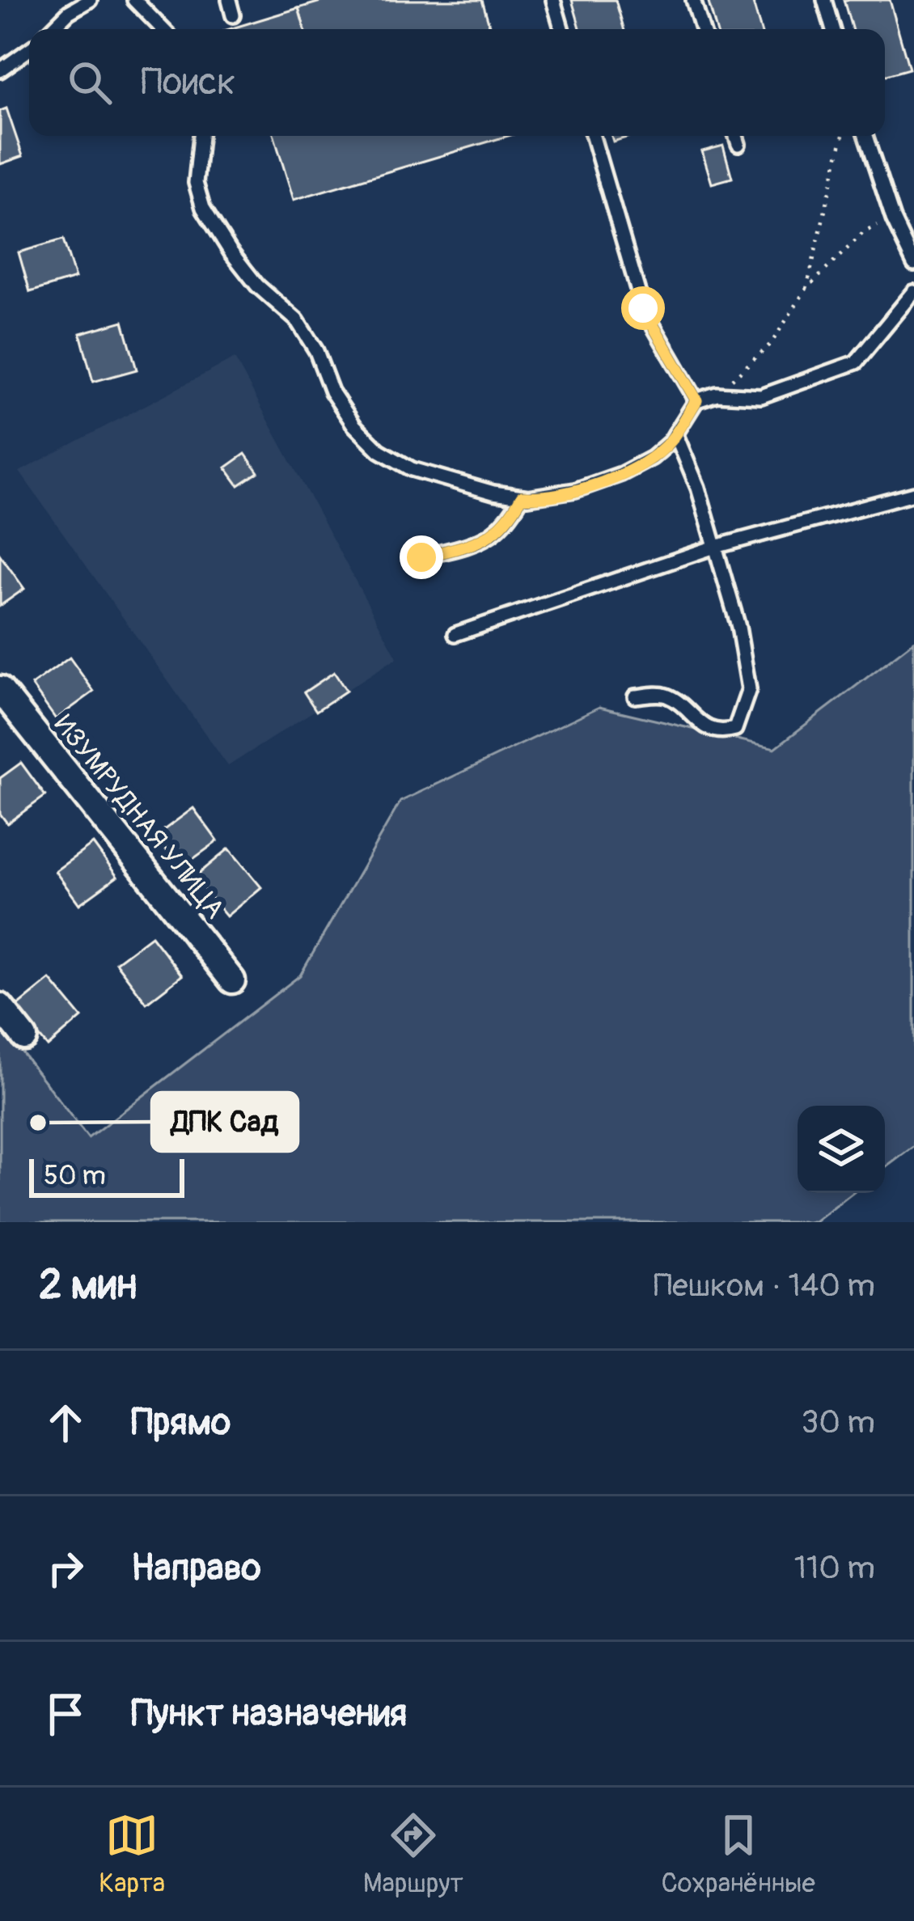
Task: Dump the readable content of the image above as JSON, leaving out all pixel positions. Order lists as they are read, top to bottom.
{
  "streets": {
    "street": ["ИЗУМРУДНАЯ УЛИЦА"]
  },
  "places": ["ДПК Сад"],
  "scale_bar": "50 m",
  "page": {
    "search": "Поиск",
    "scale": "50 m",
    "heading": ["2 мин", "Пешком · 140 m"],
    "list": [
      ["Прямо", "30 m"],
      ["Направо", "110 m"],
      "Пункт назначения"
    ],
    "nav": ["Карта", "Маршрут", "Сохранённые"]
  }
}
